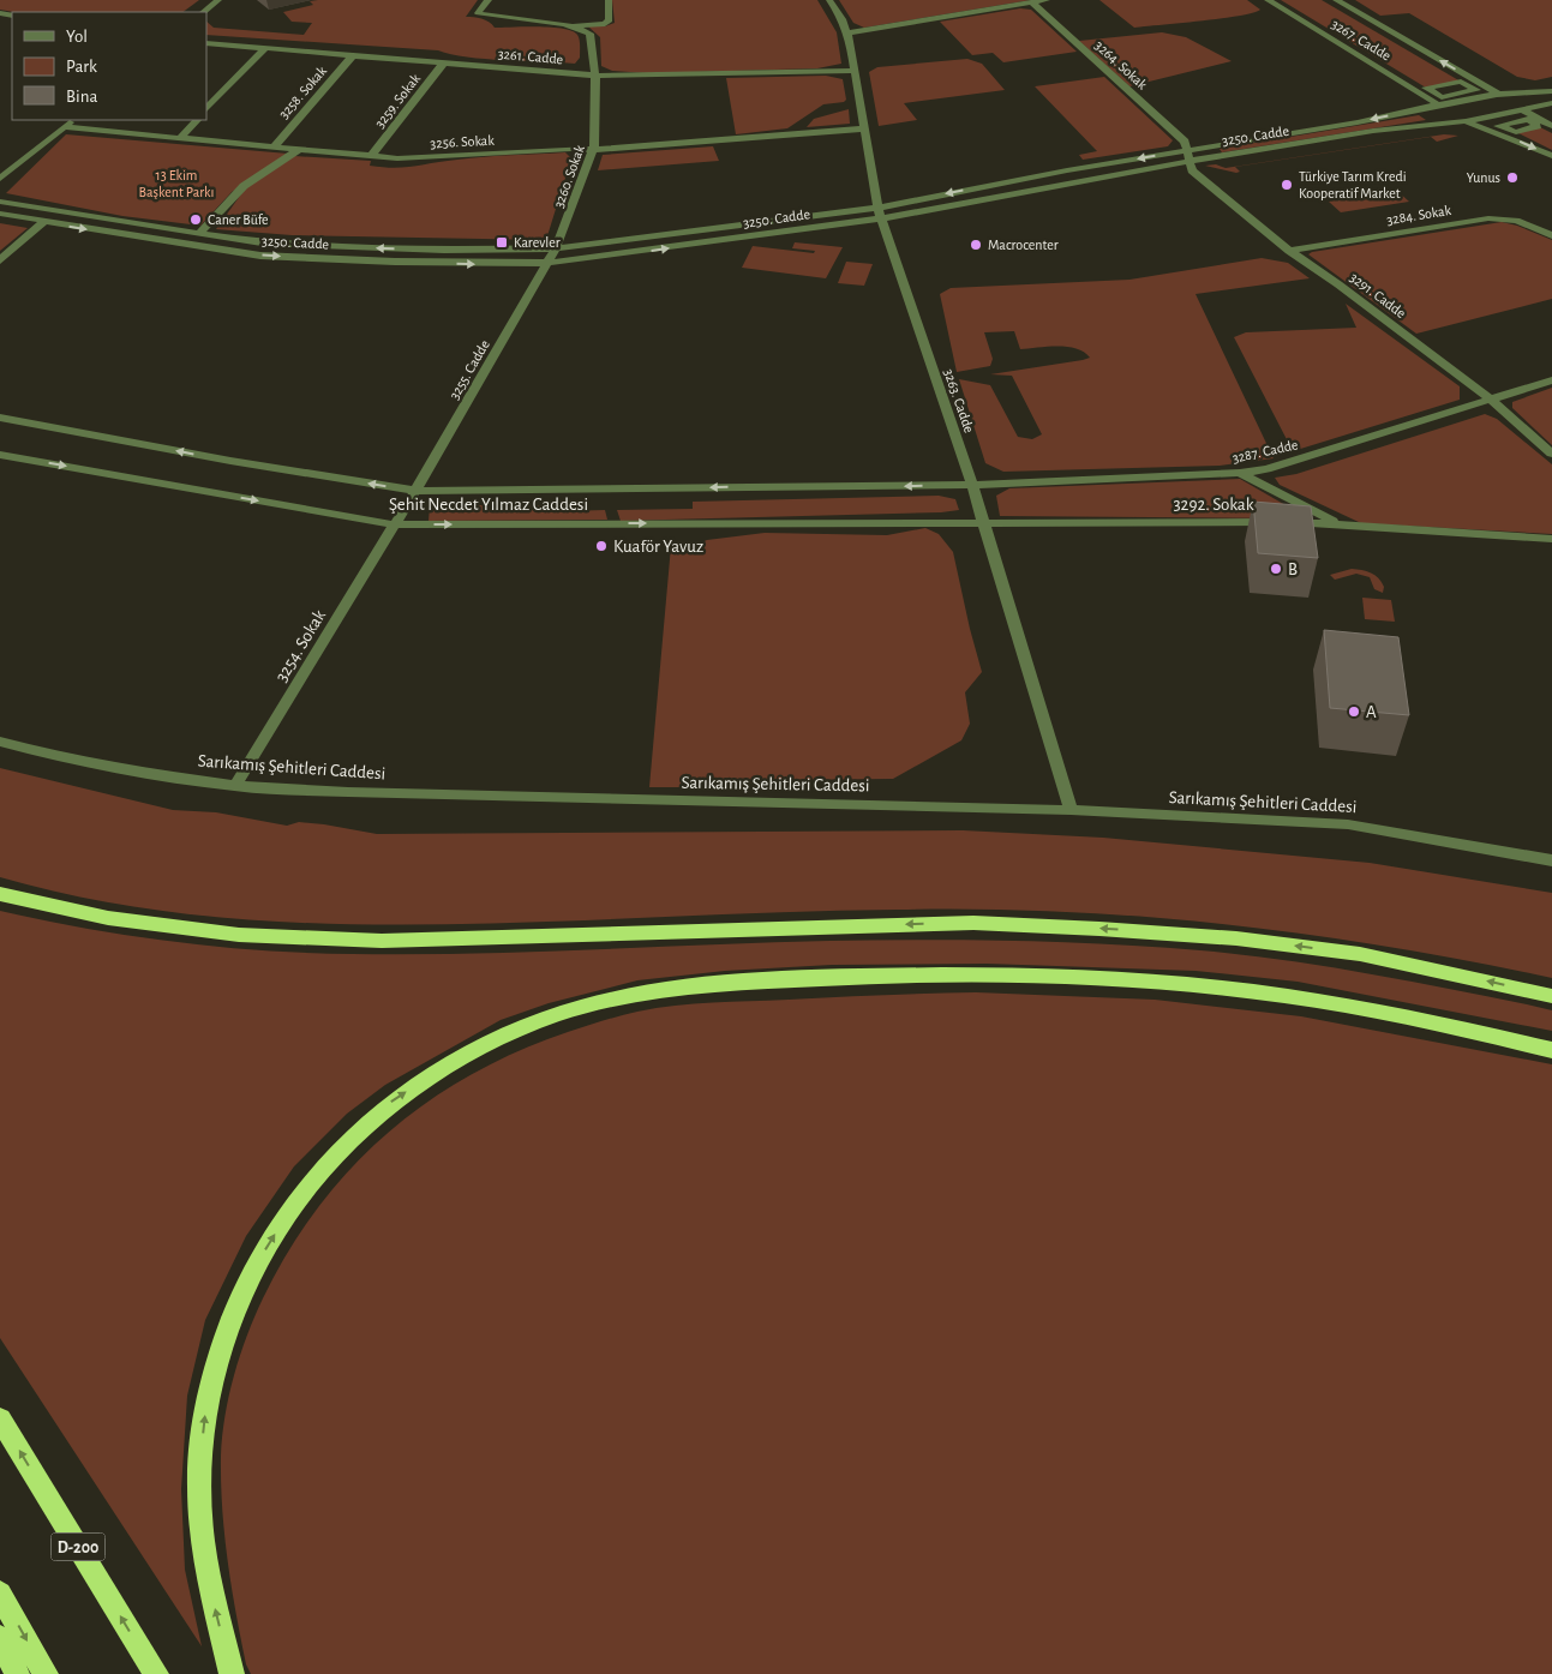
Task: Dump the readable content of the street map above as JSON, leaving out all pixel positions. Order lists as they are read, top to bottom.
{
  "streets": {
    "highway": ["D-200"],
    "street": [
      "3267. Cadde",
      "3261. Cadde",
      "3264. Sokak",
      "3258. Sokak",
      "3259. Sokak",
      "3250. Cadde",
      "3256. Sokak",
      "3260. Sokak",
      "3284. Sokak",
      "3291. Cadde",
      "3255. Cadde",
      "3263. Cadde",
      "3287. Cadde",
      "Şehit Necdet Yılmaz Caddesi",
      "3292. Sokak",
      "3254. Sokak",
      "Sarıkamış Şehitleri Caddesi"
    ]
  },
  "crossings": [
    ["3267. Cadde", "3250. Cadde"],
    ["3261. Cadde", "3258. Sokak"],
    ["3261. Cadde", "3259. Sokak"],
    ["3261. Cadde", "3260. Sokak"],
    ["3261. Cadde", "3263. Cadde"],
    ["3264. Sokak", "3250. Cadde"],
    ["3264. Sokak", "3291. Cadde"],
    ["3258. Sokak", "3256. Sokak"],
    ["3259. Sokak", "3256. Sokak"],
    ["3250. Cadde", "3260. Sokak"],
    ["3250. Cadde", "3291. Cadde"],
    ["3250. Cadde", "3255. Cadde"],
    ["3250. Cadde", "3263. Cadde"],
    ["3256. Sokak", "3260. Sokak"],
    ["3256. Sokak", "3263. Cadde"],
    ["3260. Sokak", "3255. Cadde"],
    ["3284. Sokak", "3291. Cadde"],
    ["3291. Cadde", "3287. Cadde"],
    ["3255. Cadde", "Şehit Necdet Yılmaz Caddesi"],
    ["3255. Cadde", "3254. Sokak"],
    ["3263. Cadde", "3287. Cadde"],
    ["3263. Cadde", "Şehit Necdet Yılmaz Caddesi"],
    ["3263. Cadde", "3292. Sokak"],
    ["3263. Cadde", "Sarıkamış Şehitleri Caddesi"],
    ["3287. Cadde", "Şehit Necdet Yılmaz Caddesi"],
    ["Şehit Necdet Yılmaz Caddesi", "3292. Sokak"],
    ["Şehit Necdet Yılmaz Caddesi", "3254. Sokak"],
    ["3254. Sokak", "Sarıkamış Şehitleri Caddesi"]
  ],
  "parks": ["13 Ekim Başkent Parkı"],
  "places": {
    "other": [
      "Yunus",
      "Türkiye Tarım Kredi Kooperatif Market",
      "Caner Büfe",
      "Macrocenter",
      "Kuaför Yavuz",
      "B",
      "A"
    ],
    "transit": ["Karevler"]
  },
  "legend": ["Yol", "Park", "Bina"]
}
